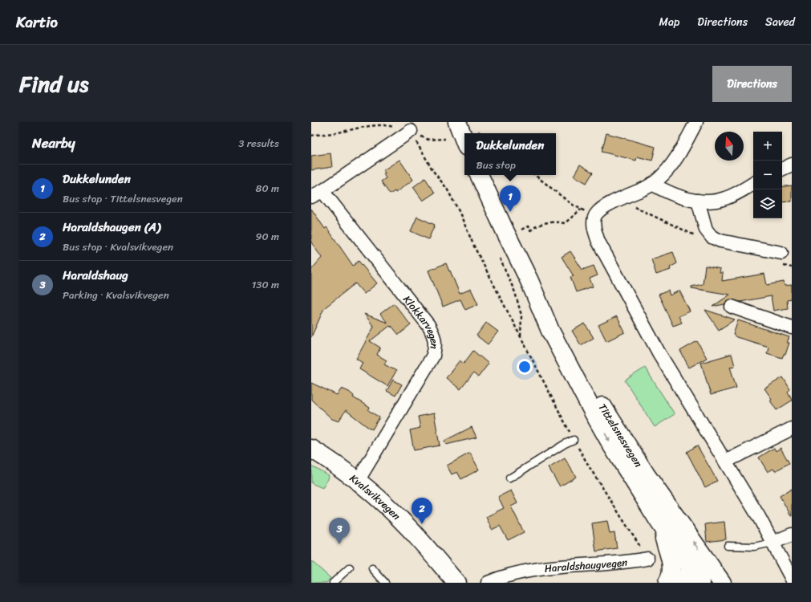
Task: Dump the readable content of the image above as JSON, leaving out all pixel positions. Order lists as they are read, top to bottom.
{
  "streets": {
    "main road": ["Tittelsnesvegen", "Kvalsvikvegen"],
    "street": ["Klokkarvegen", "Haraldshaugvegen"]
  },
  "crossings": [
    ["Klokkarvegen", "Kvalsvikvegen"]
  ],
  "north": "top",
  "page": {
    "header": "Kartio",
    "nav": ["Map", "Directions", "Saved"],
    "title": "Find us",
    "buttons": "Directions",
    "heading": ["Nearby", "3 results"],
    "map_buttons": ["+", "−"],
    "popup": ["Dukkelunden", "Bus stop"],
    "list": [
      {
        "mark": "1",
        "name": "Dukkelunden",
        "note": "Bus stop · Tittelsnesvegen",
        "value": "80 m"
      },
      {
        "mark": "2",
        "name": "Haraldshaugen (A)",
        "note": "Bus stop · Kvalsvikvegen",
        "value": "90 m"
      },
      {
        "mark": "3",
        "name": "Haraldshaug",
        "note": "Parking · Kvalsvikvegen",
        "value": "130 m"
      }
    ],
    "pins": ["1", "2", "3"]
  }
}
